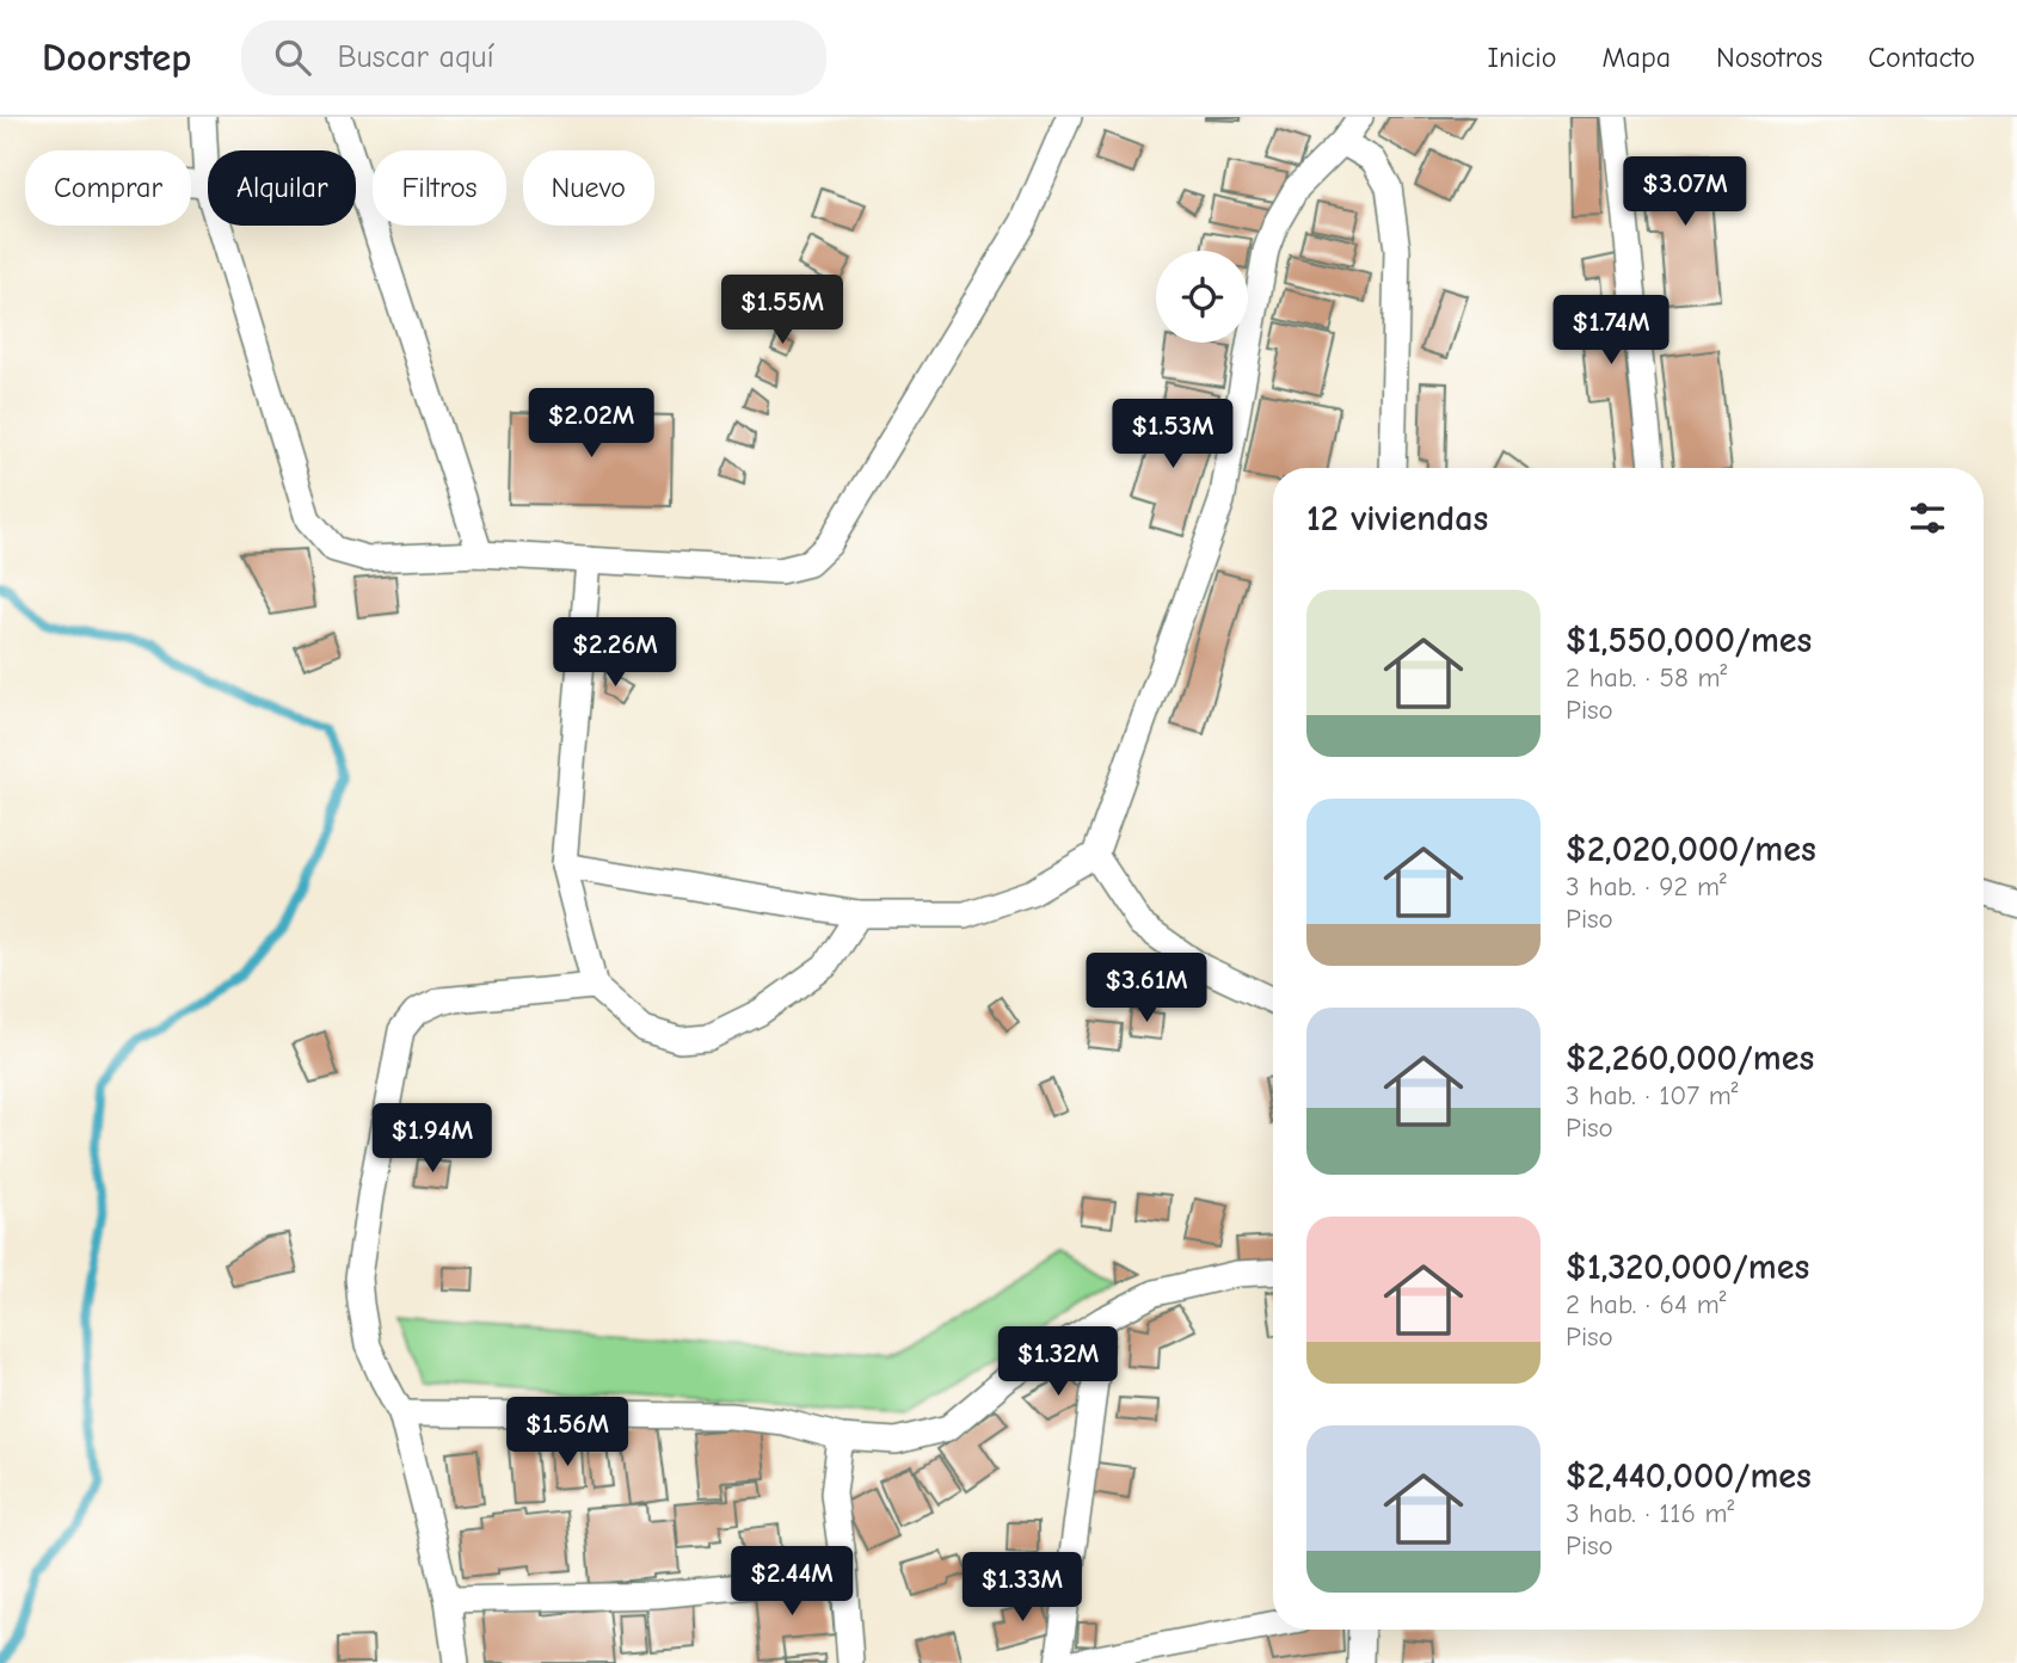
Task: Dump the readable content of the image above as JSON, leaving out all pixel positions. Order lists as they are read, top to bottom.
{
  "page": {
    "header": "Doorstep",
    "search": "Buscar aquí",
    "nav": [
      "Inicio",
      "Mapa",
      "Nosotros",
      "Contacto"
    ],
    "chip": [
      "Comprar",
      "Alquilar",
      "Filtros",
      "Nuevo"
    ],
    "price": [
      "$3.07M",
      "$1.55M",
      "$1.74M",
      "$2.02M",
      "$1.53M",
      "$2.26M",
      "$3.61M",
      "$1.94M",
      "$1.32M",
      "$1.56M",
      "$2.44M",
      "$1.33M"
    ],
    "heading": "12 viviendas",
    "list": [
      {
        "name": "$1,550,000/mes",
        "note": "2 hab. · 58 m² · Piso"
      },
      {
        "name": "$2,020,000/mes",
        "note": "3 hab. · 92 m² · Piso"
      },
      {
        "name": "$2,260,000/mes",
        "note": "3 hab. · 107 m² · Piso"
      },
      {
        "name": "$1,320,000/mes",
        "note": "2 hab. · 64 m² · Piso"
      },
      {
        "name": "$2,440,000/mes",
        "note": "3 hab. · 116 m² · Piso"
      }
    ]
  }
}
